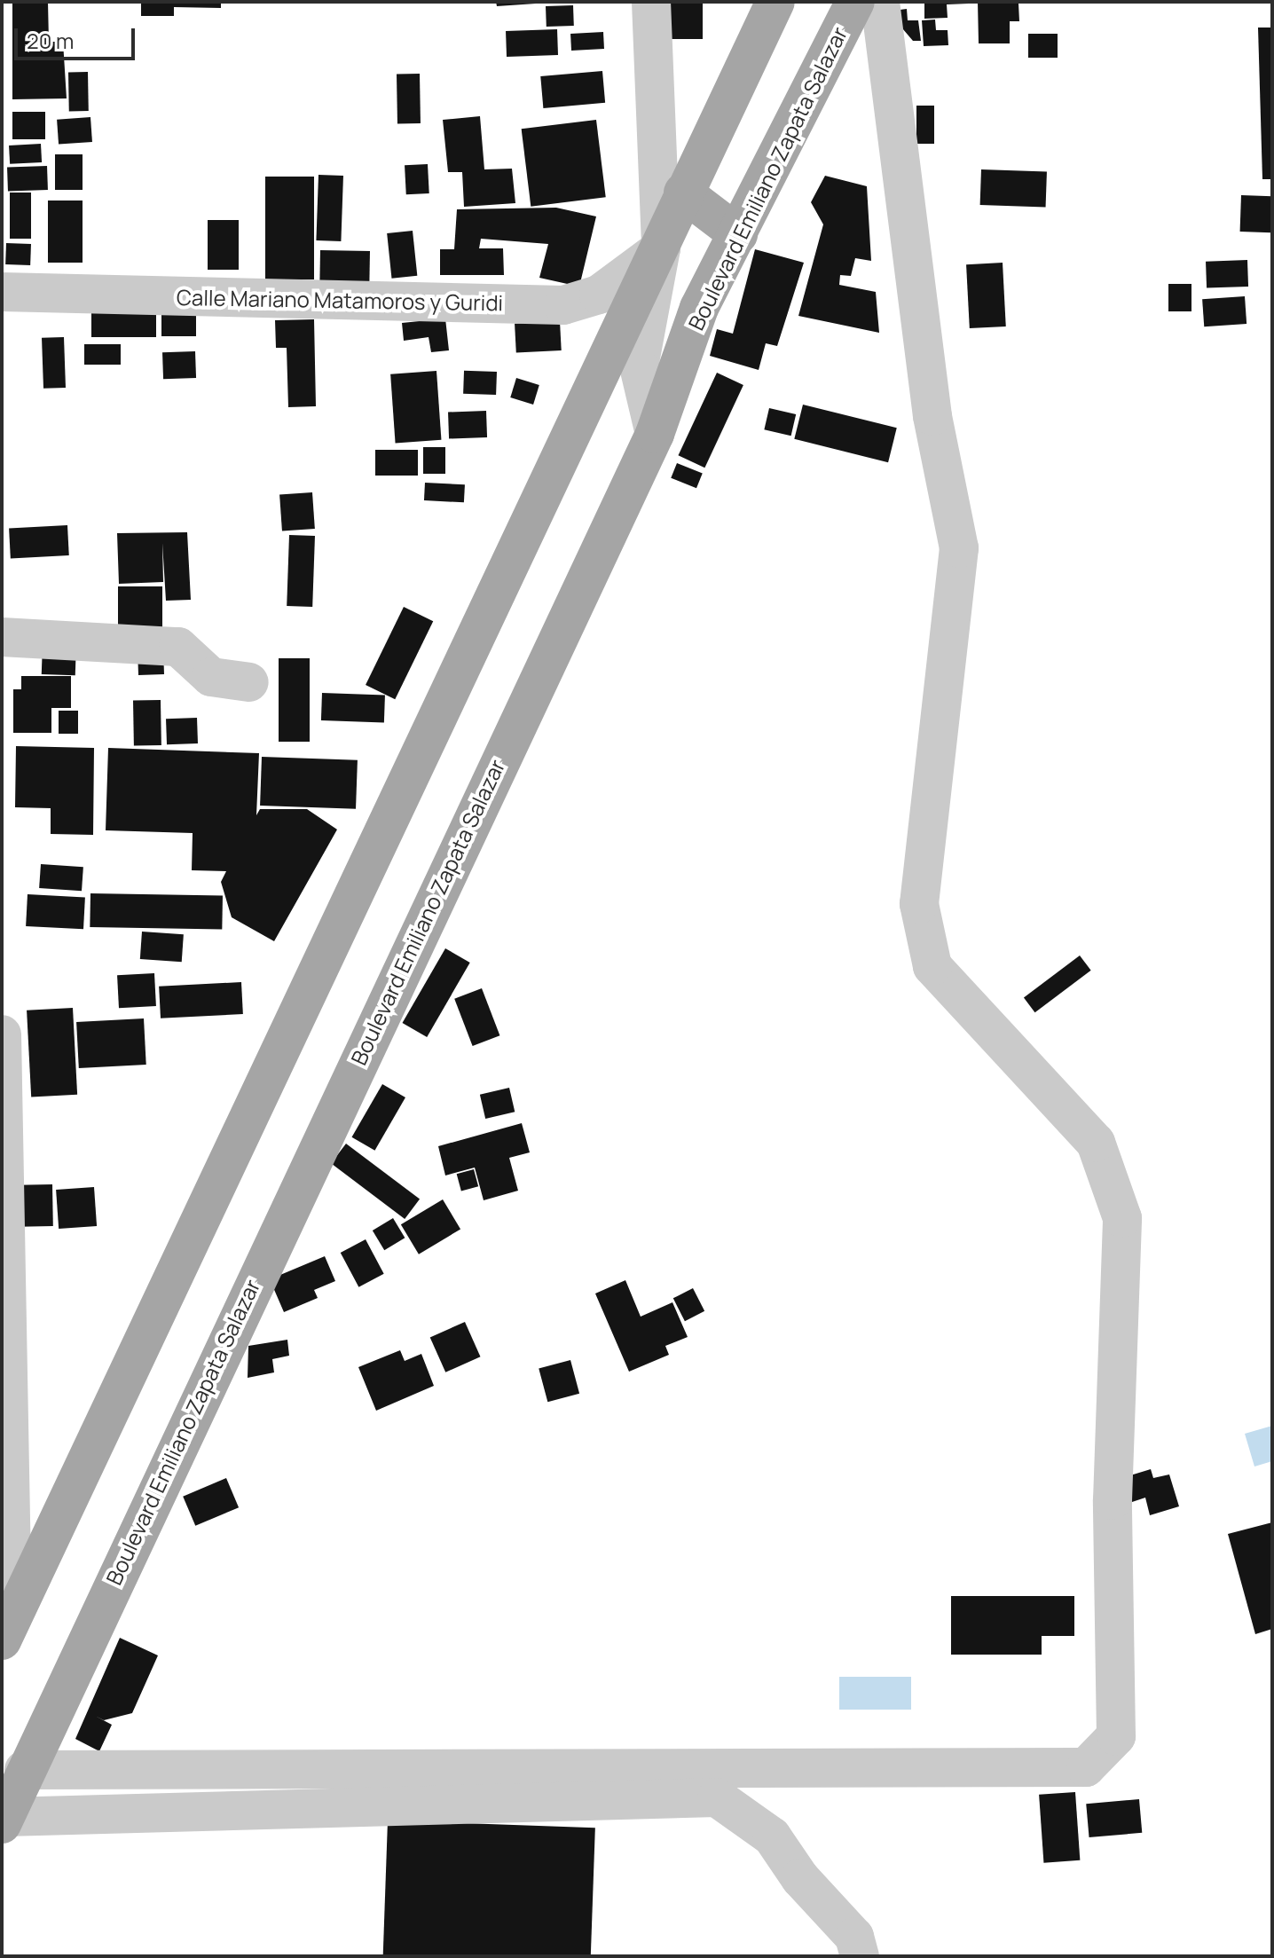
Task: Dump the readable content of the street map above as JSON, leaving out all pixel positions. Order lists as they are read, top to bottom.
{
  "streets": {
    "main road": ["Boulevard Emiliano Zapata Salazar"],
    "street": ["Calle Mariano Matamoros y Guridi"]
  },
  "scale_bar": "20 m"
}
